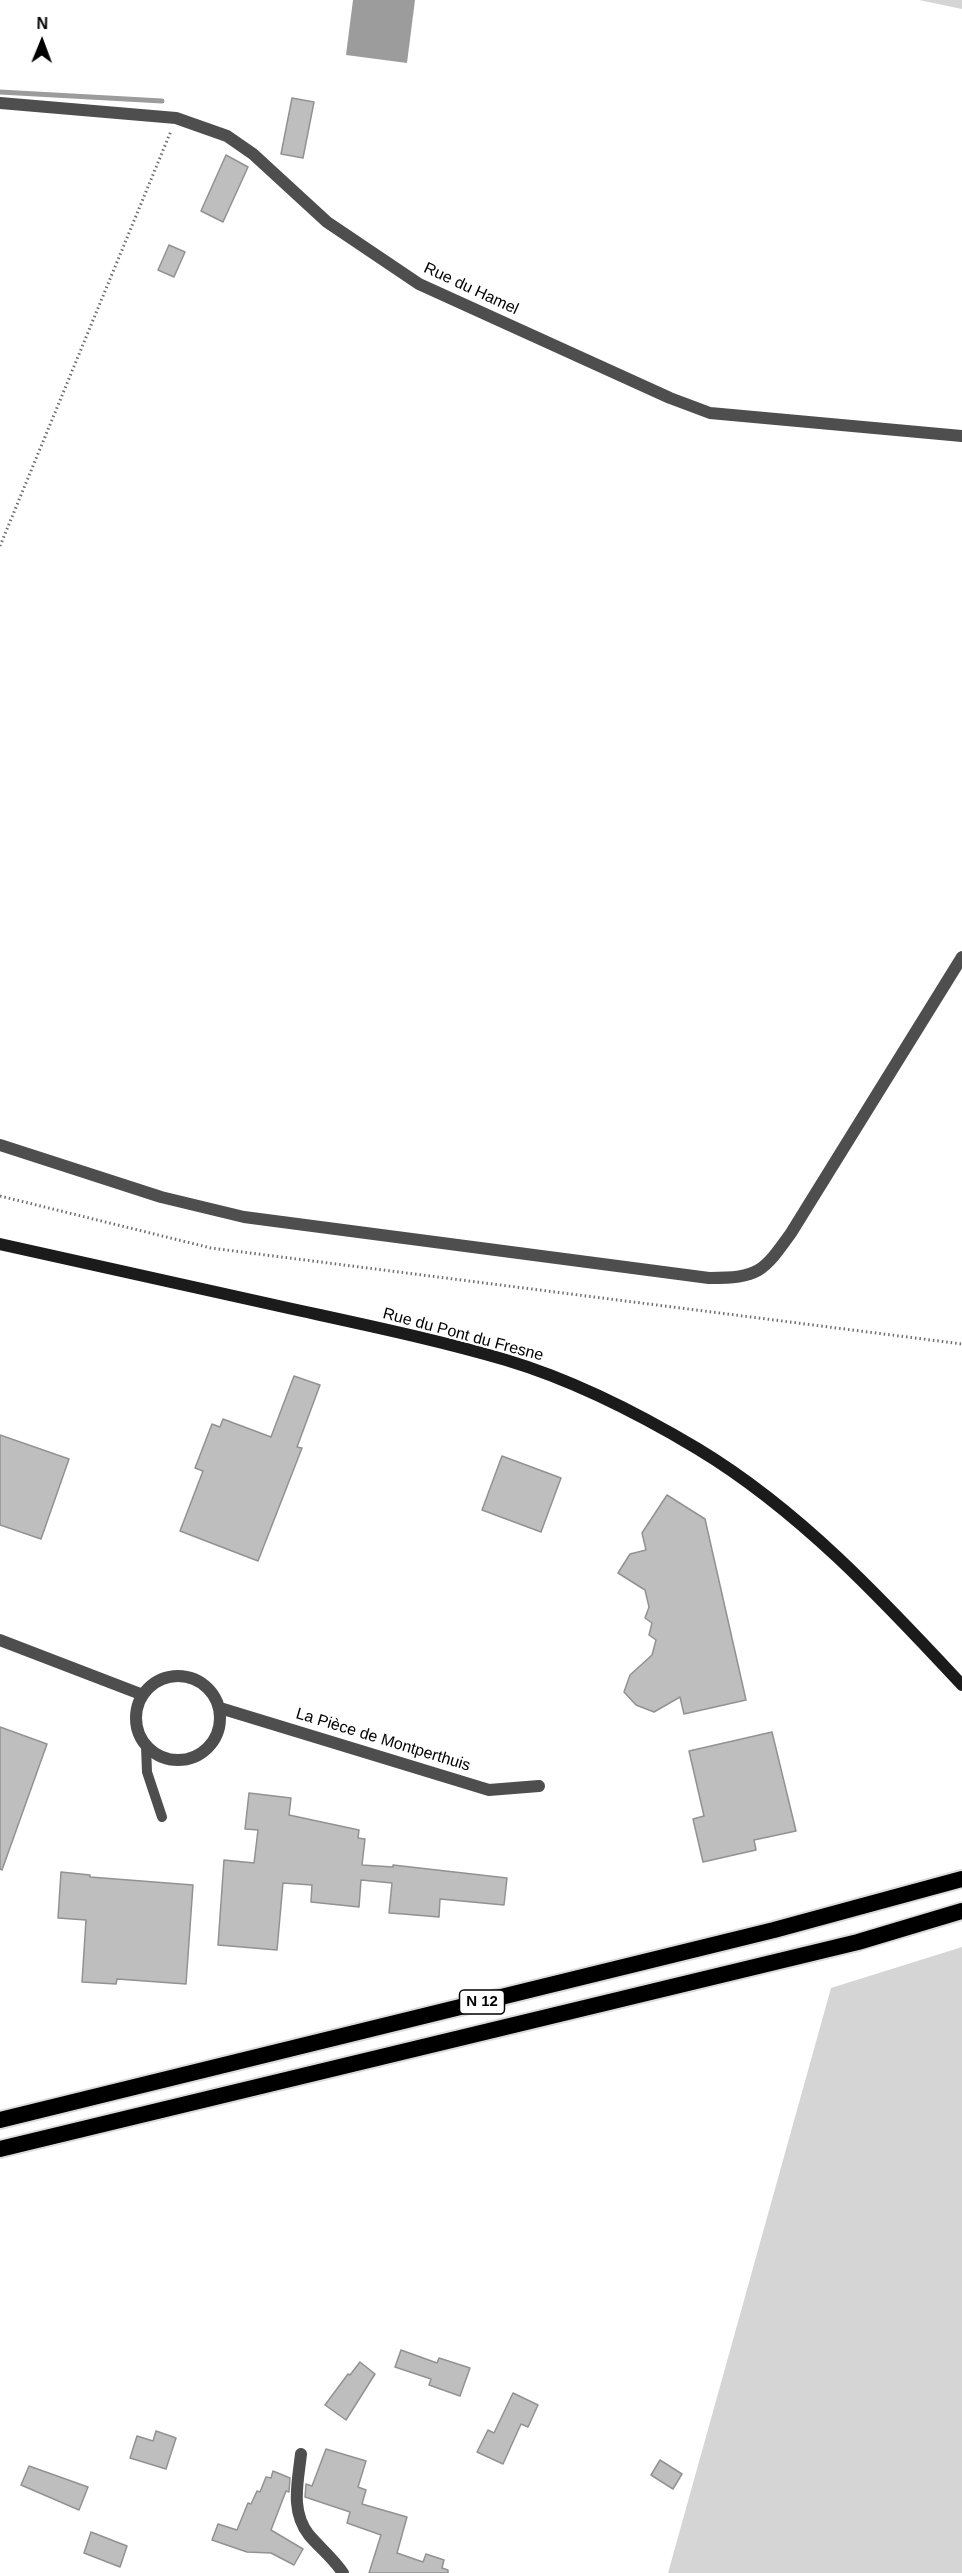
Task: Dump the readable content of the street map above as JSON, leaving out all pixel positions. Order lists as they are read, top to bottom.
{
  "streets": {
    "highway": ["N 12"],
    "main road": ["Rue du Pont du Fresne"],
    "street": ["Rue du Hamel", "La Pièce de Montperthuis"]
  },
  "north": "top"
}
